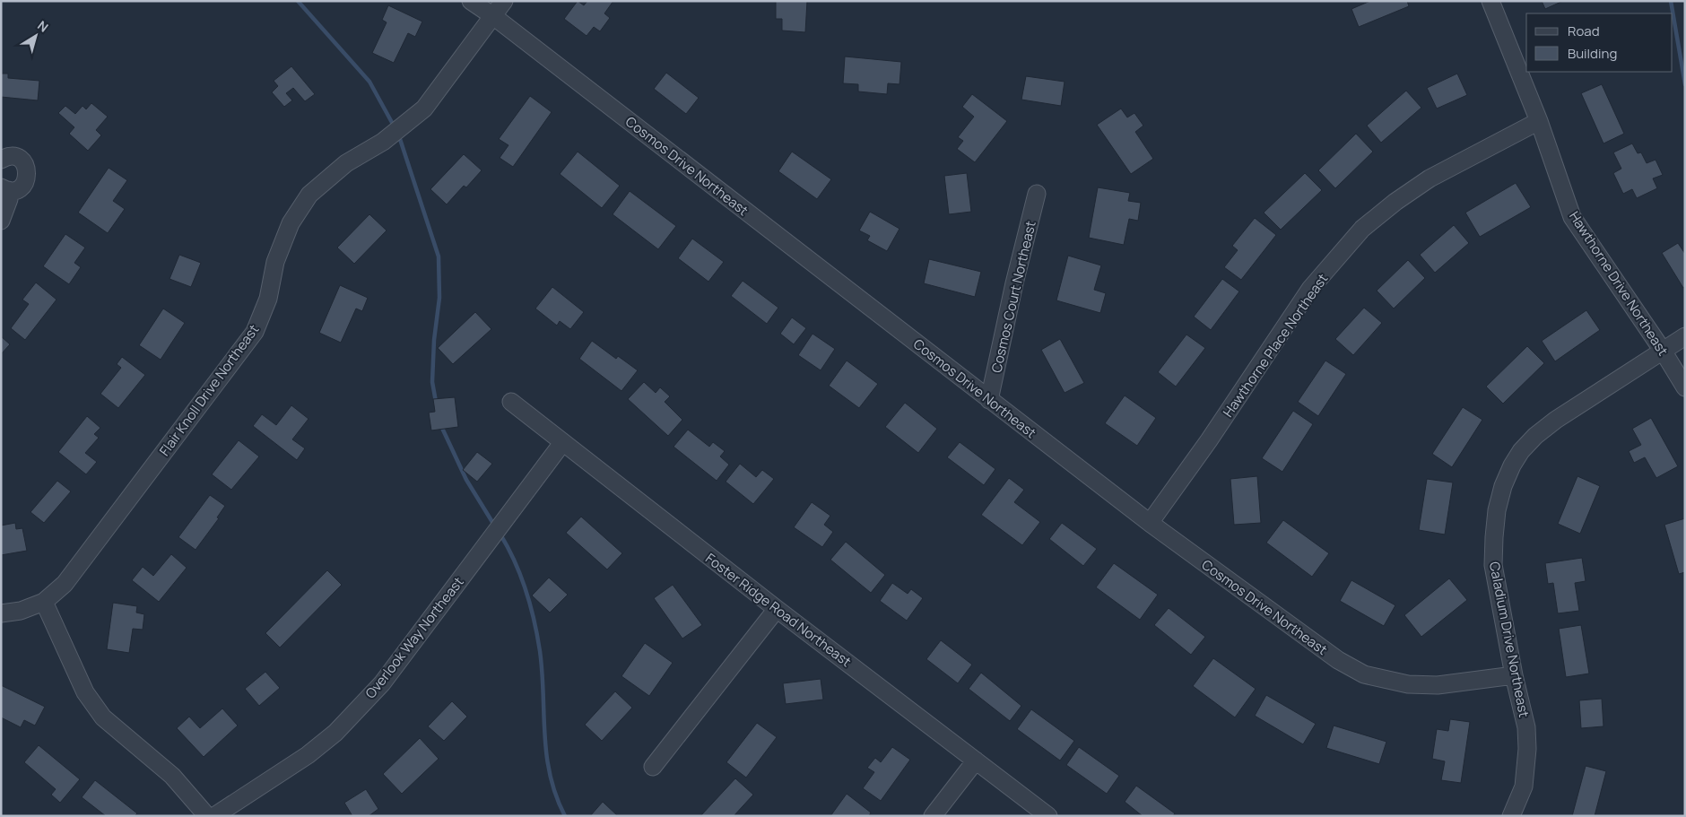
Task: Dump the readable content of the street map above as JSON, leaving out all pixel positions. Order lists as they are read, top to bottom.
{
  "streets": {
    "street": [
      "Cosmos Drive Northeast",
      "Hawthorne Drive Northeast",
      "Cosmos Court Northeast",
      "Hawthorne Place Northeast",
      "Flair Knoll Drive Northeast",
      "Foster Ridge Road Northeast",
      "Overlook Way Northeast",
      "Caladium Drive Northeast"
    ]
  },
  "crossings": [
    ["Cosmos Drive Northeast", "Cosmos Court Northeast"],
    ["Cosmos Drive Northeast", "Hawthorne Place Northeast"],
    ["Cosmos Drive Northeast", "Flair Knoll Drive Northeast"],
    ["Cosmos Drive Northeast", "Caladium Drive Northeast"],
    ["Hawthorne Drive Northeast", "Hawthorne Place Northeast"],
    ["Hawthorne Drive Northeast", "Caladium Drive Northeast"],
    ["Foster Ridge Road Northeast", "Overlook Way Northeast"]
  ],
  "legend": ["Road", "Building"],
  "north": "top right"
}
